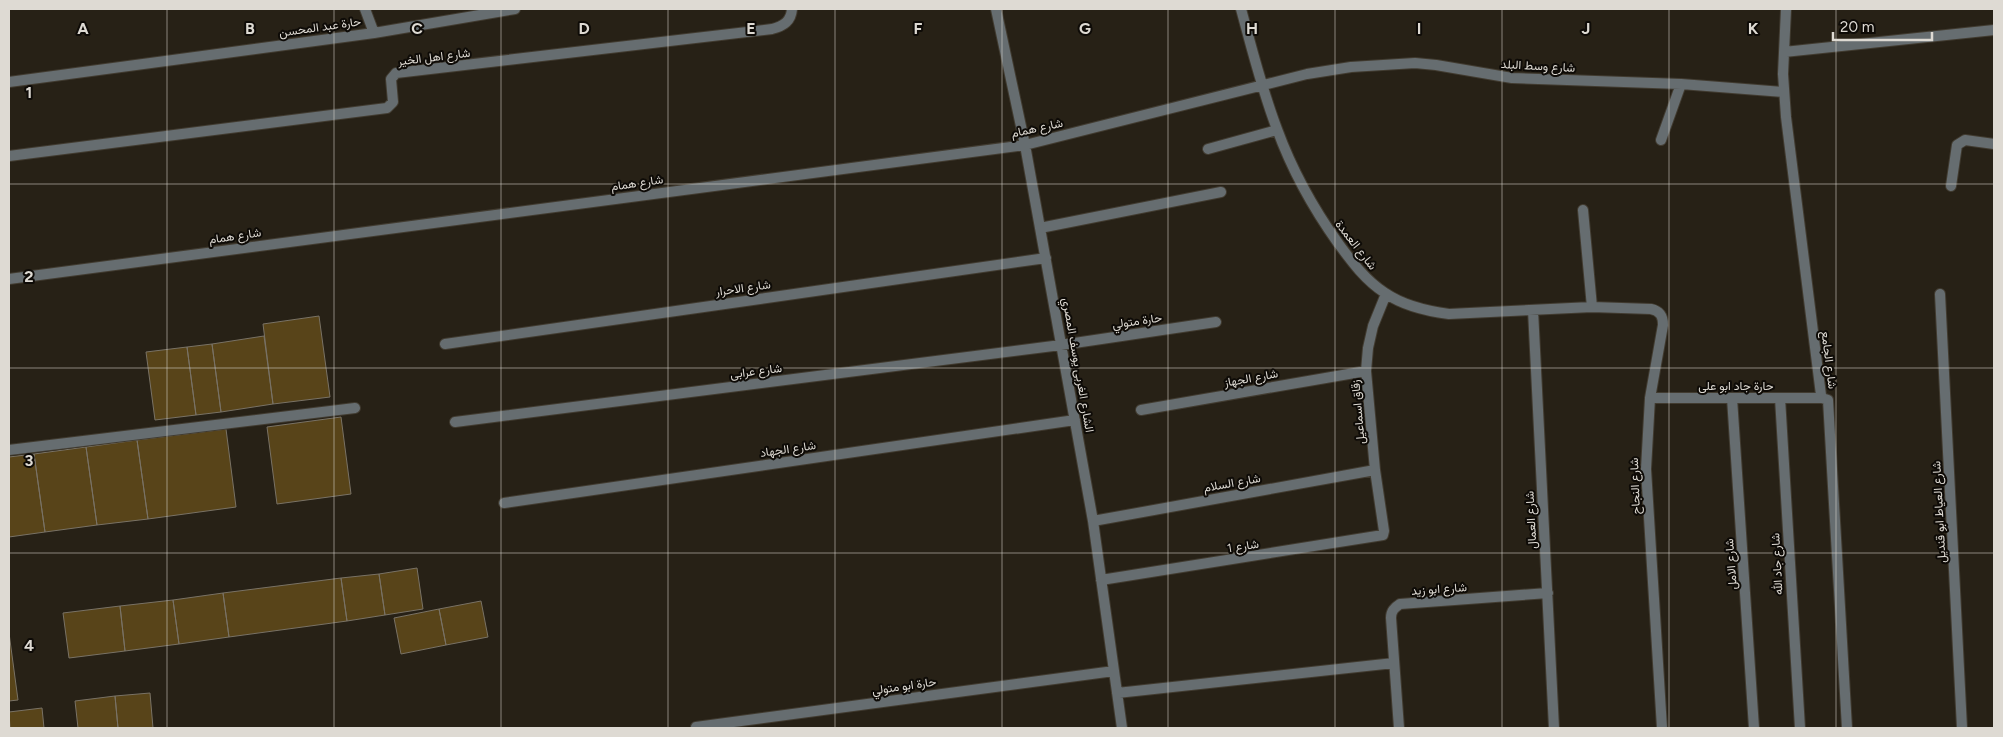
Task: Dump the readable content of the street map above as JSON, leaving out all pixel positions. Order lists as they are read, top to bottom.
{
  "streets": {
    "street": [
      "حارة عبد المحسن",
      "شارع اهل الخير",
      "شارع وسط البلد",
      "شارع همام",
      "شارع العمدة",
      "شارع الاحرار",
      "حارة متولي",
      "شارع الجامع",
      "الشارع الغربى يوسف المصري",
      "شارع عرابى",
      "شارع الجهاز",
      "حارة جاد ابو على",
      "زقاق اسماعيل",
      "شارع الجهاد",
      "شارع السلام",
      "شارع النجاح",
      "شارع العياط ابو قنديل",
      "شارع العمال",
      "شارع 1",
      "شارع الامل",
      "شارع جاد الله",
      "شارع ابو زيد",
      "حارة ابو متولي"
    ]
  },
  "crossings": [
    ["شارع وسط البلد", "شارع همام"],
    ["شارع وسط البلد", "شارع العمدة"],
    ["شارع وسط البلد", "شارع الجامع"],
    ["شارع همام", "شارع العمدة"],
    ["شارع همام", "الشارع الغربى يوسف المصري"],
    ["شارع العمدة", "زقاق اسماعيل"],
    ["شارع العمدة", "شارع النجاح"],
    ["شارع العمدة", "شارع العمال"],
    ["شارع الاحرار", "الشارع الغربى يوسف المصري"],
    ["حارة متولي", "الشارع الغربى يوسف المصري"],
    ["حارة متولي", "شارع عرابى"],
    ["شارع الجامع", "حارة جاد ابو على"],
    ["الشارع الغربى يوسف المصري", "شارع عرابى"],
    ["الشارع الغربى يوسف المصري", "شارع الجهاد"],
    ["الشارع الغربى يوسف المصري", "شارع السلام"],
    ["الشارع الغربى يوسف المصري", "شارع 1"],
    ["الشارع الغربى يوسف المصري", "حارة ابو متولي"],
    ["شارع الجهاز", "زقاق اسماعيل"],
    ["حارة جاد ابو على", "شارع النجاح"],
    ["حارة جاد ابو على", "شارع الامل"],
    ["حارة جاد ابو على", "شارع جاد الله"],
    ["زقاق اسماعيل", "شارع السلام"],
    ["زقاق اسماعيل", "شارع 1"],
    ["شارع العمال", "شارع ابو زيد"]
  ],
  "scale_bar": "20 m",
  "grid": {
    "columns": [
      "A",
      "B",
      "C",
      "D",
      "E",
      "F",
      "G",
      "H",
      "I",
      "J",
      "K"
    ],
    "rows": [
      "1",
      "2",
      "3",
      "4"
    ]
  }
}
